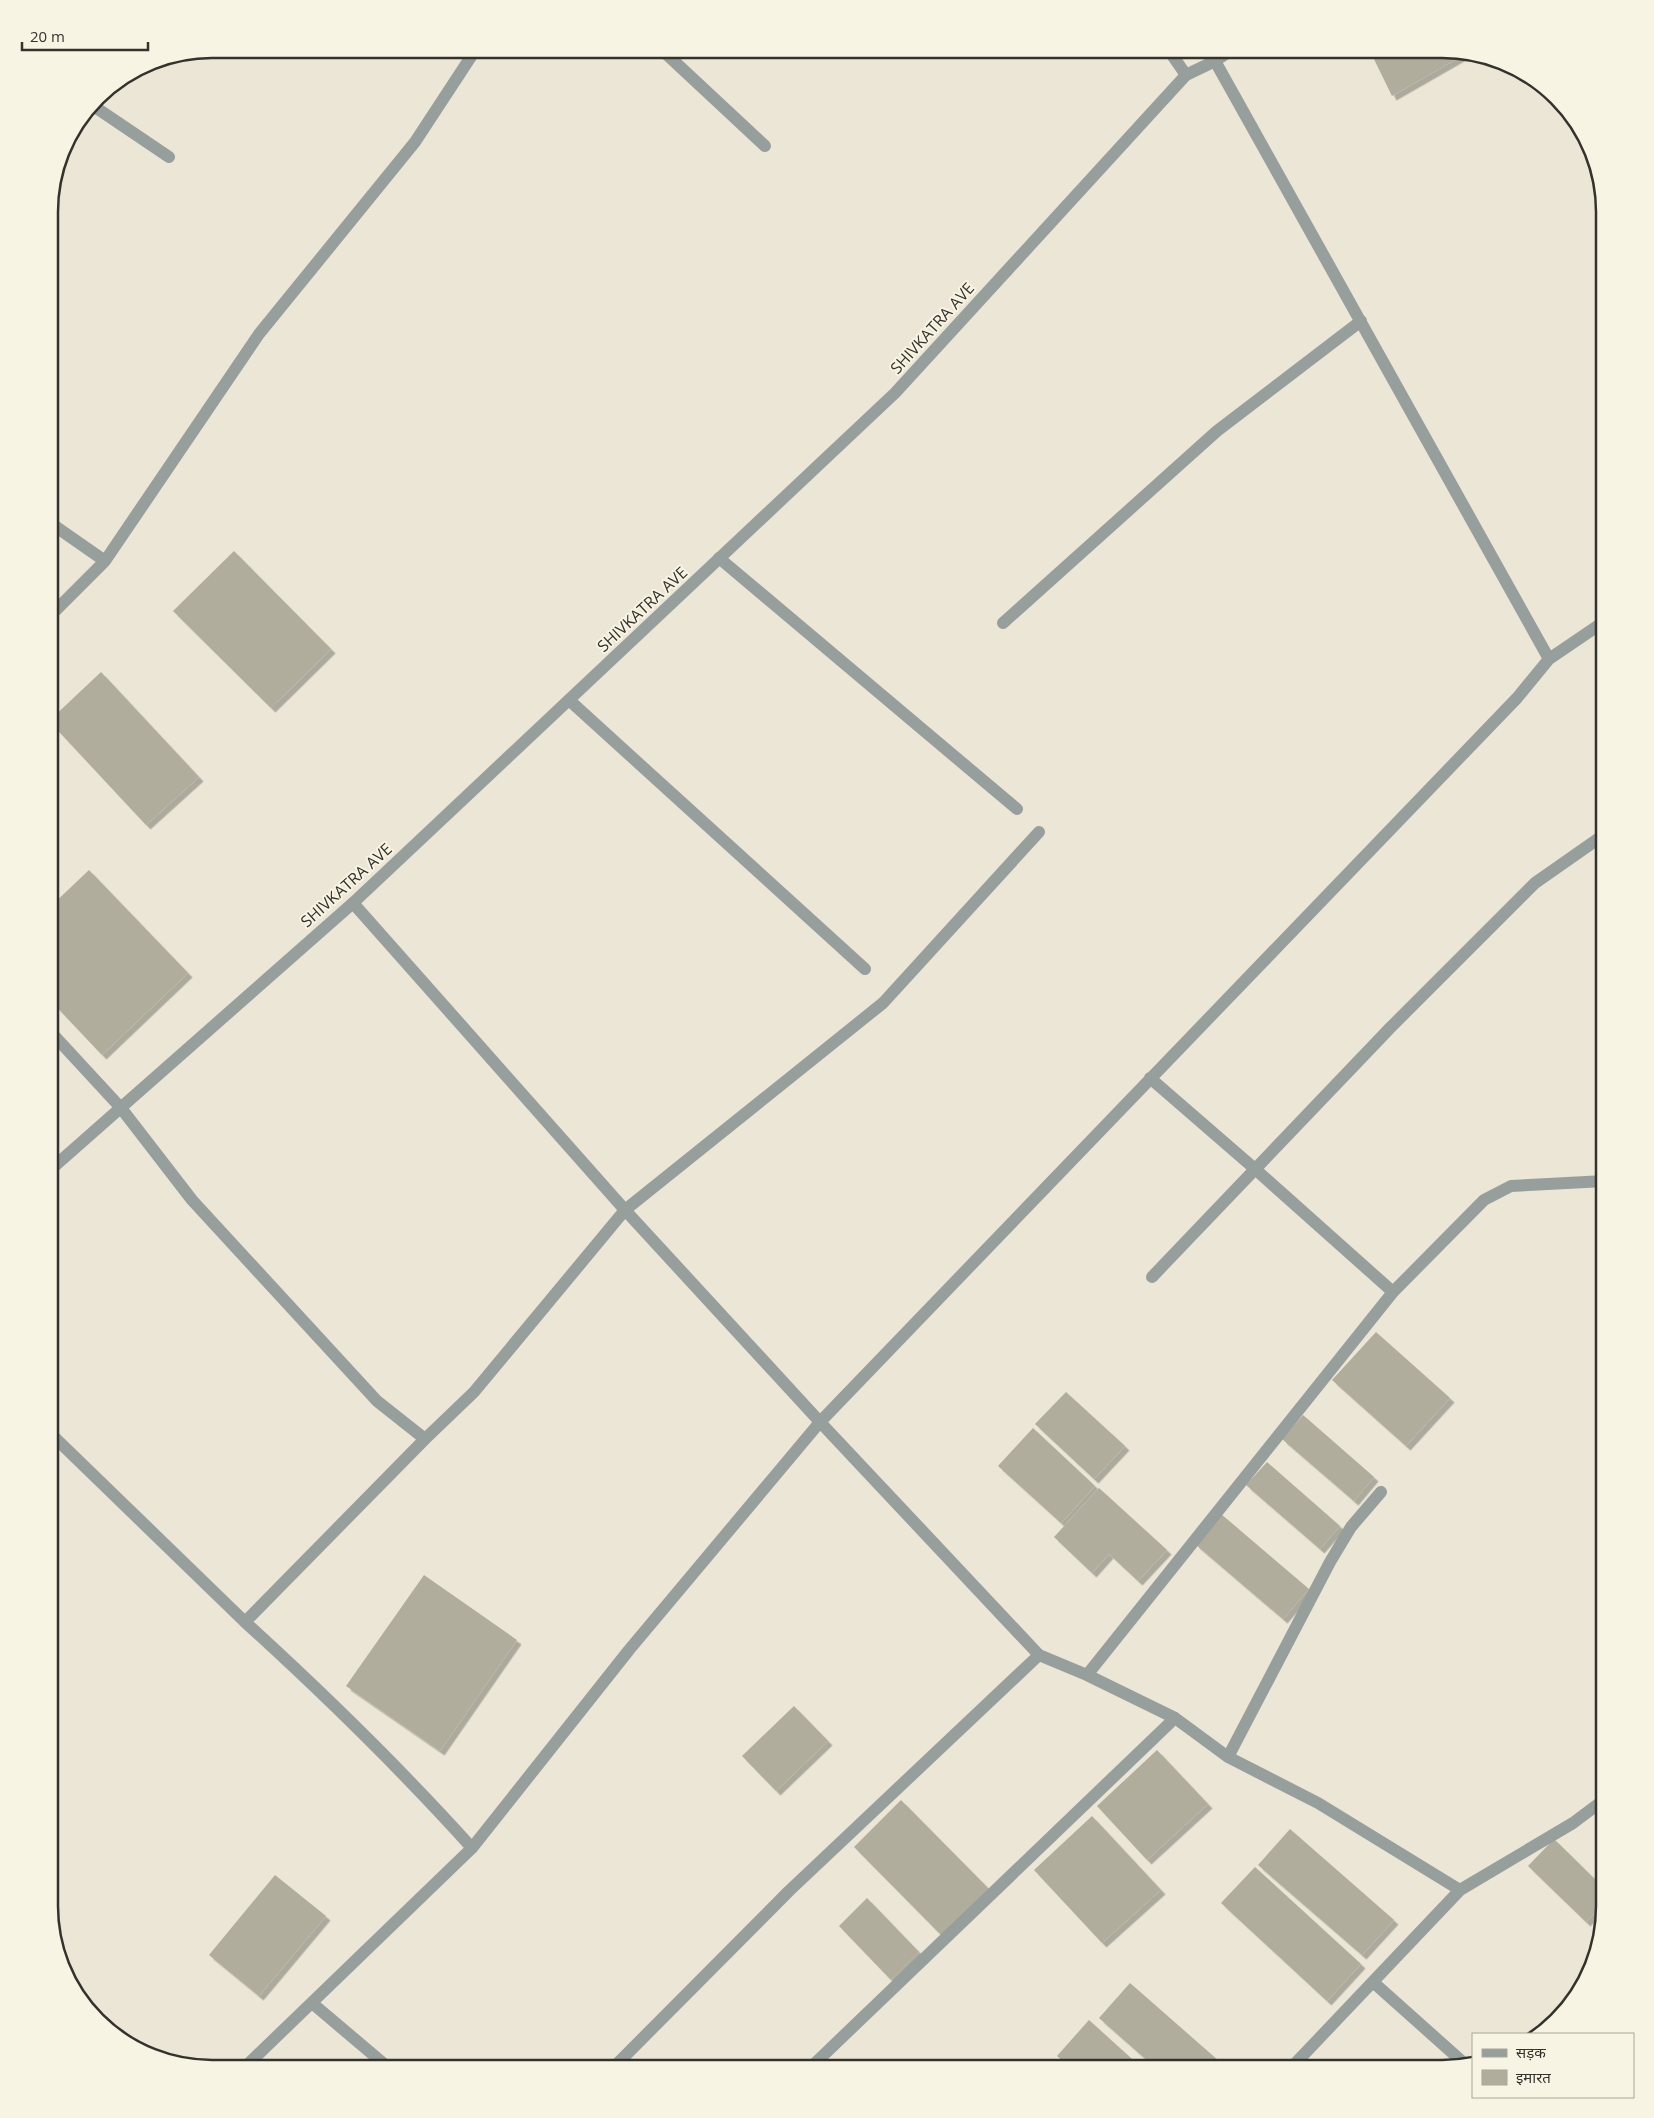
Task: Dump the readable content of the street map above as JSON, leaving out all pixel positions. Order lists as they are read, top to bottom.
{
  "streets": {
    "street": ["SHIVKATRA AVE"]
  },
  "legend": ["सड़क", "इमारत"],
  "scale_bar": "20 m"
}
